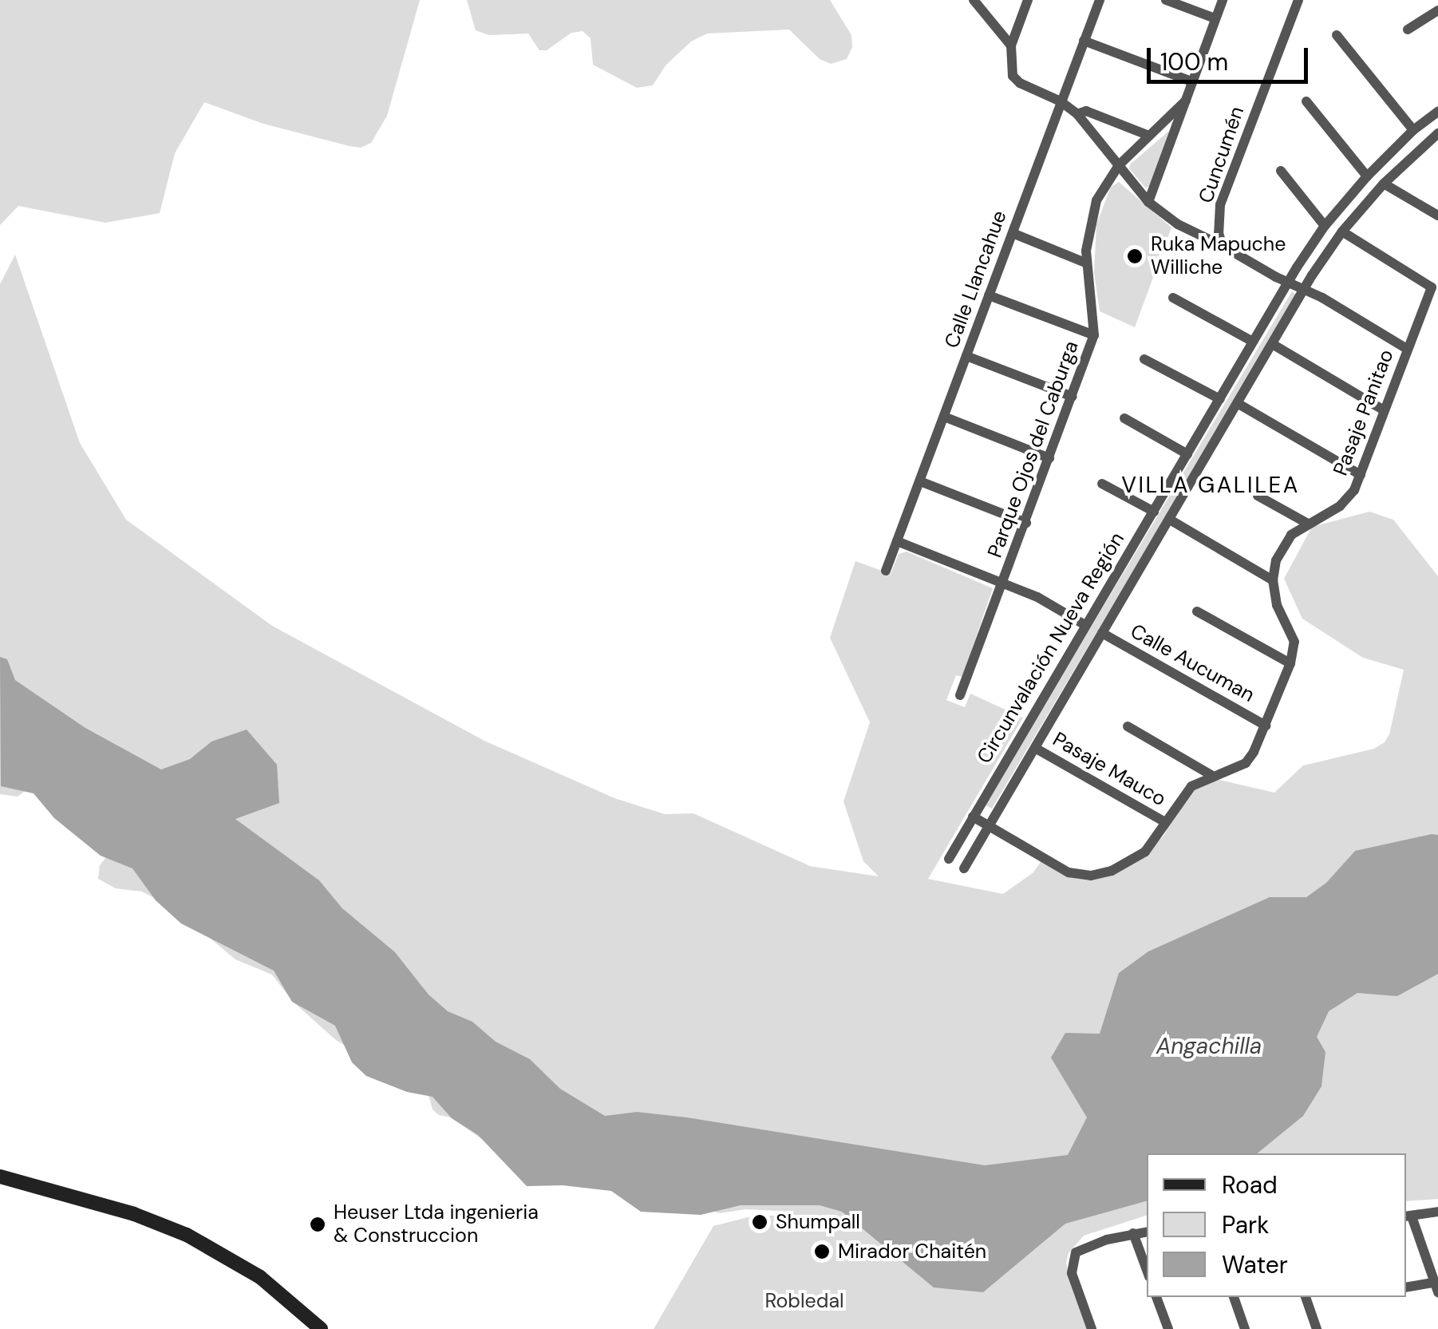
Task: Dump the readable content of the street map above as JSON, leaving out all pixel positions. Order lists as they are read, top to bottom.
{
  "streets": {
    "street": [
      "Cuncumén",
      "Calle Llancahue",
      "Pasaje Panitao",
      "Parque Ojos del Caburga",
      "Circunvalación Nueva Región",
      "Calle Aucuman",
      "Pasaje Mauco"
    ]
  },
  "crossings": [
    ["Pasaje Panitao", "Circunvalación Nueva Región"],
    ["Circunvalación Nueva Región", "Calle Aucuman"],
    ["Circunvalación Nueva Región", "Pasaje Mauco"]
  ],
  "districts": ["VILLA GALILEA"],
  "water": ["Angachilla"],
  "parks": ["Robledal"],
  "places": [
    "Ruka Mapuche Williche",
    "Shumpall",
    "Heuser Ltda ingenieria & Construccion",
    "Mirador Chaitén"
  ],
  "legend": ["Road", "Park", "Water"],
  "scale_bar": "100 m"
}
